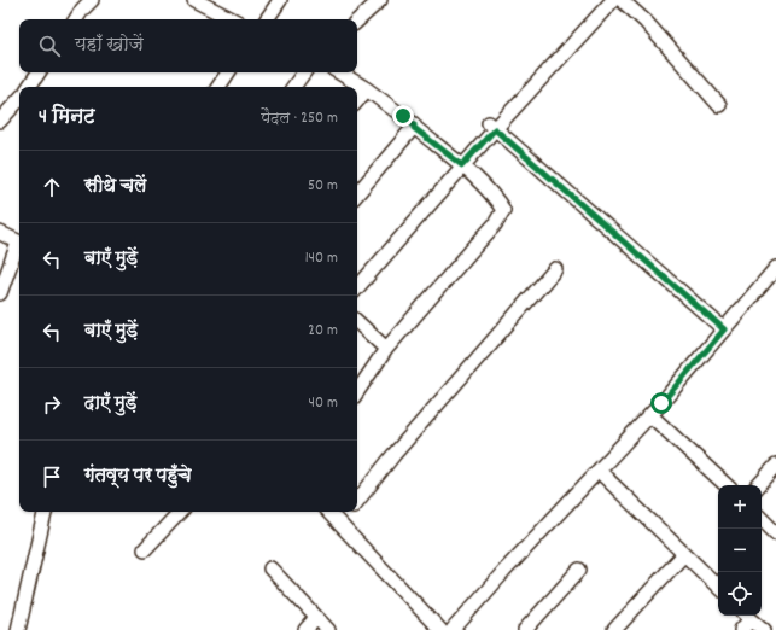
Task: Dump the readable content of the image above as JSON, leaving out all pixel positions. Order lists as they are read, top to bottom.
{
  "page": {
    "search": "यहाँ खोजें",
    "heading": ["4 मिनट", "पैदल · 250 m"],
    "list": [
      ["सीधे चलें", "50 m"],
      ["बाएँ मुड़ें", "140 m"],
      ["बाएँ मुड़ें", "20 m"],
      ["दाएँ मुड़ें", "40 m"],
      "गंतव्य पर पहुँचे"
    ],
    "map_buttons": ["+", "−"]
  }
}
